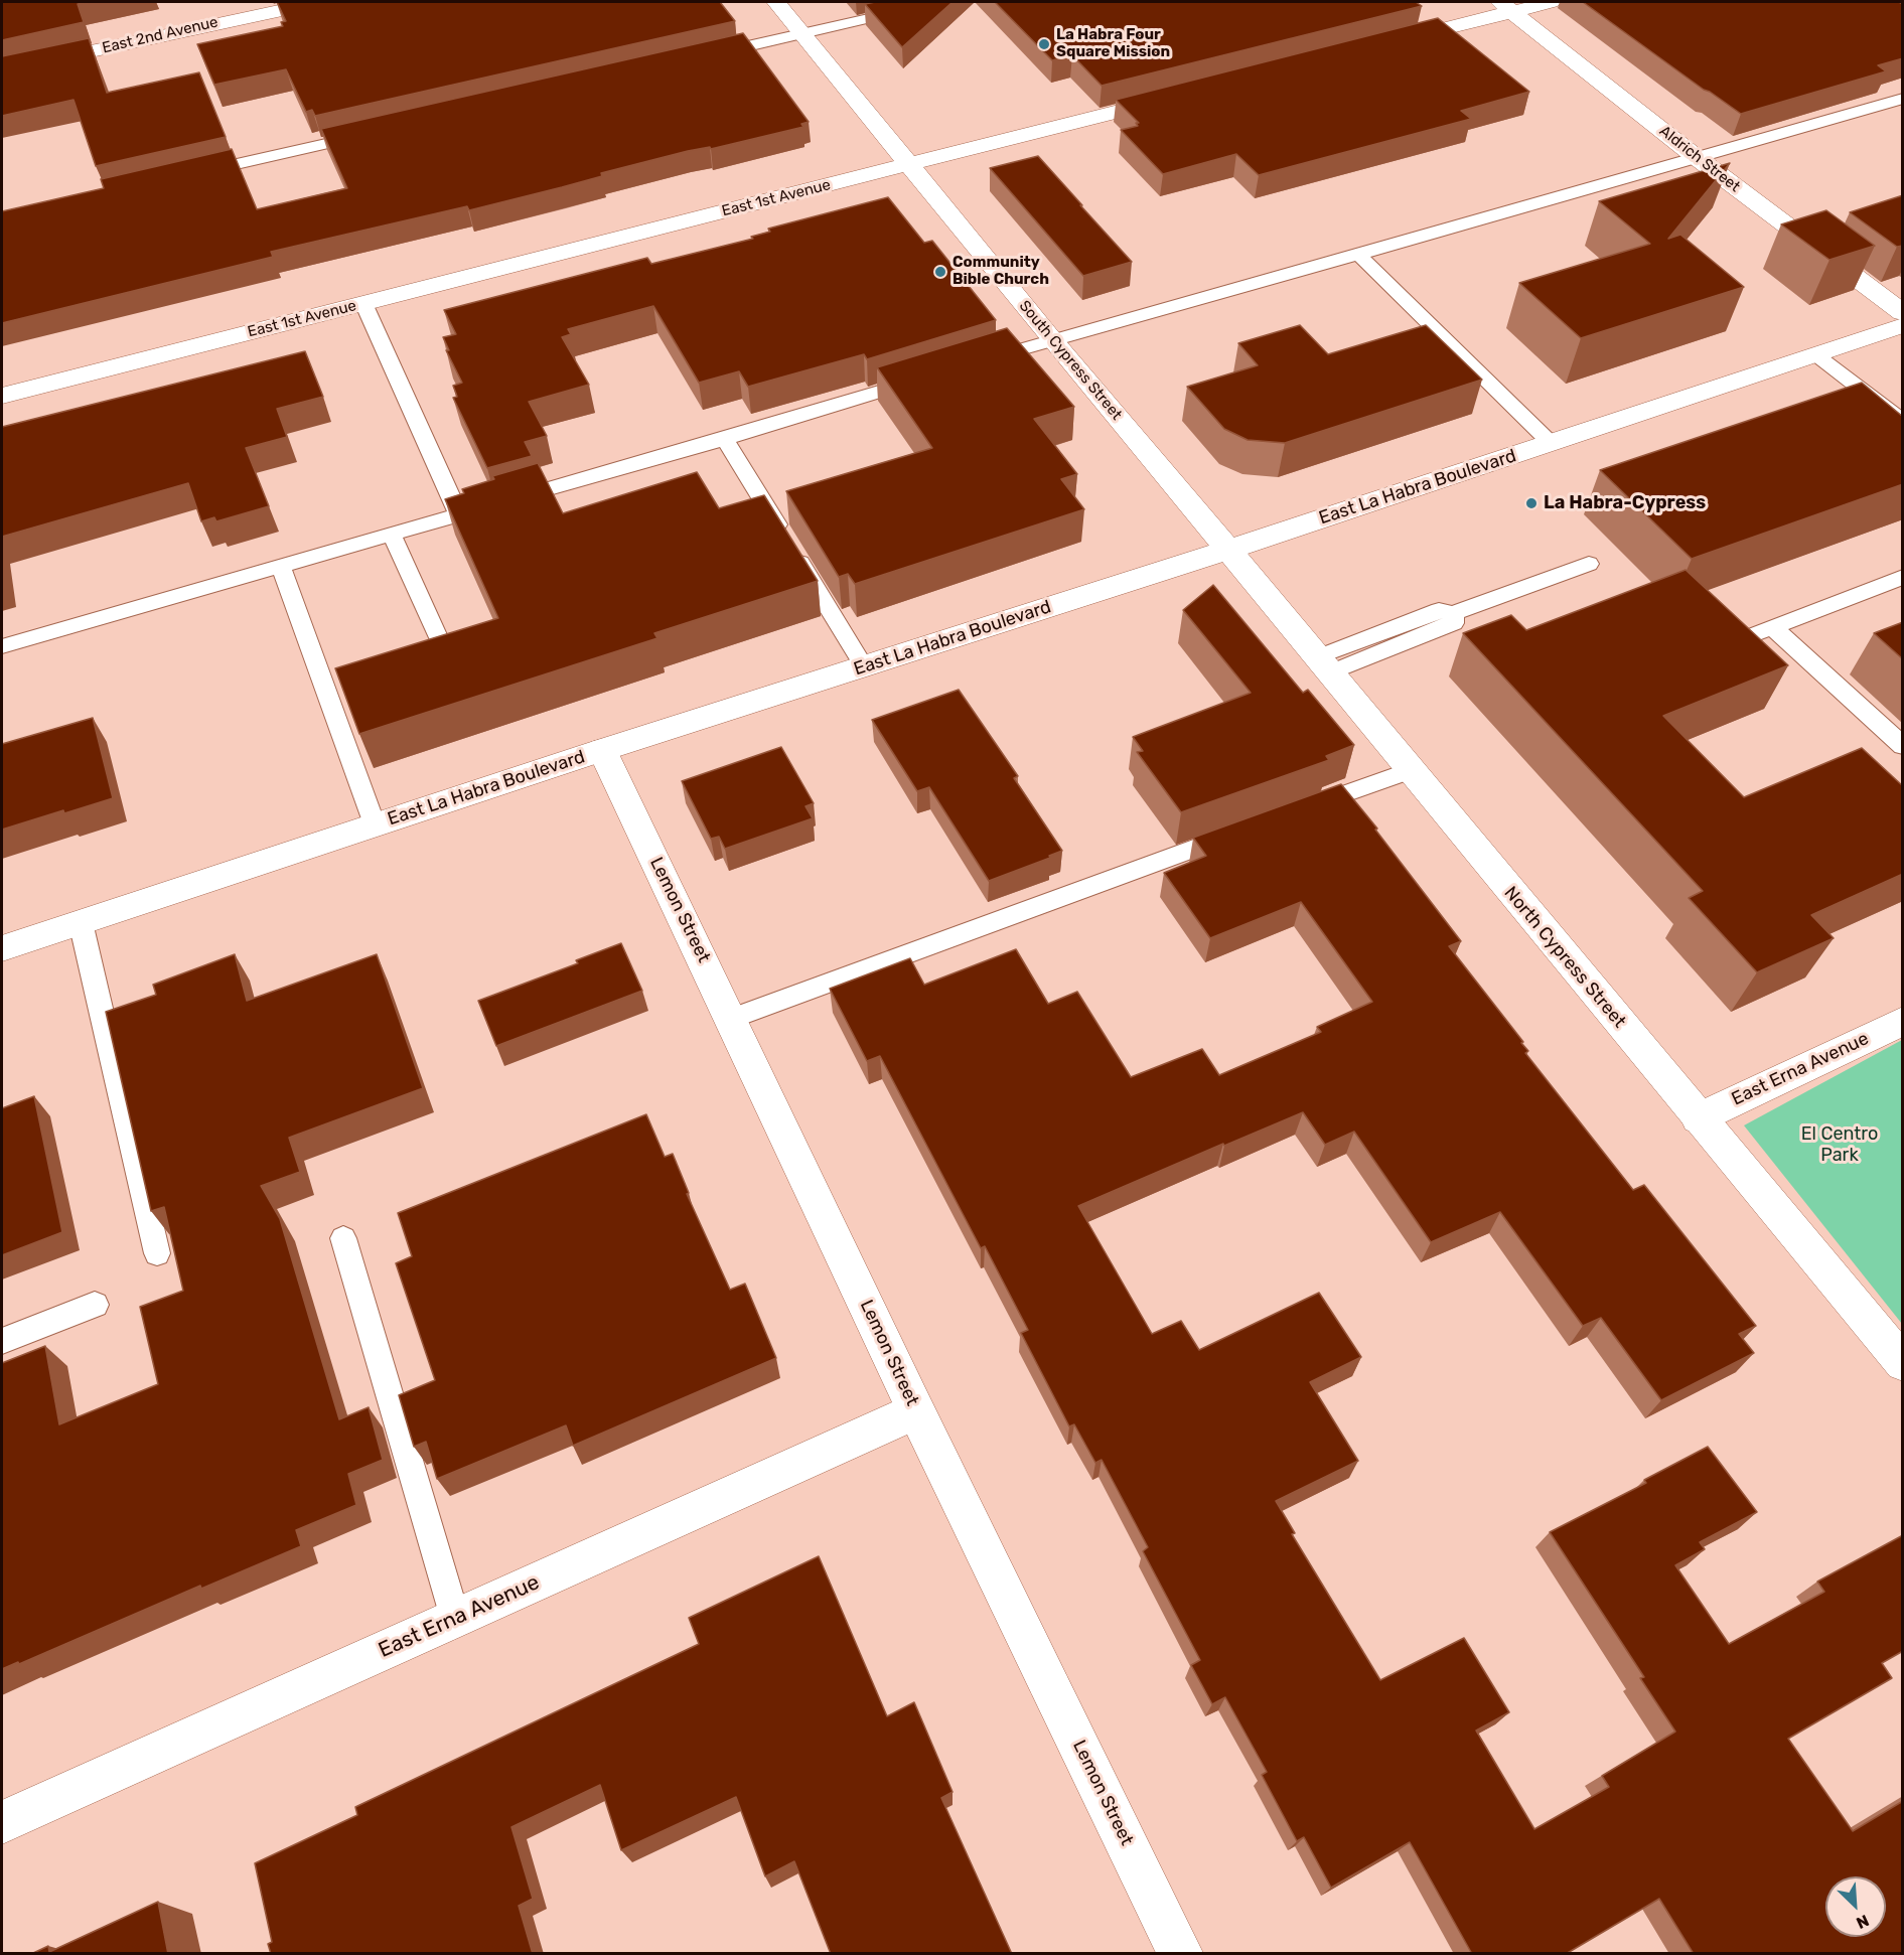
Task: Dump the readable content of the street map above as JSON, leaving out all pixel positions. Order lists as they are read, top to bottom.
{
  "streets": {
    "street": [
      "East 2nd Avenue",
      "Aldrich Street",
      "East 1st Avenue",
      "South Cypress Street",
      "East La Habra Boulevard",
      "Lemon Street",
      "North Cypress Street",
      "East Erna Avenue"
    ]
  },
  "crossings": [
    ["East 1st Avenue", "South Cypress Street"],
    ["South Cypress Street", "East La Habra Boulevard"],
    ["South Cypress Street", "North Cypress Street"],
    ["East La Habra Boulevard", "Lemon Street"],
    ["East La Habra Boulevard", "North Cypress Street"],
    ["Lemon Street", "East Erna Avenue"],
    ["North Cypress Street", "East Erna Avenue"]
  ],
  "parks": ["El Centro Park"],
  "places": ["La Habra Four Square Mission", "Community Bible Church", "La Habra-Cypress"],
  "north": "bottom right"
}
